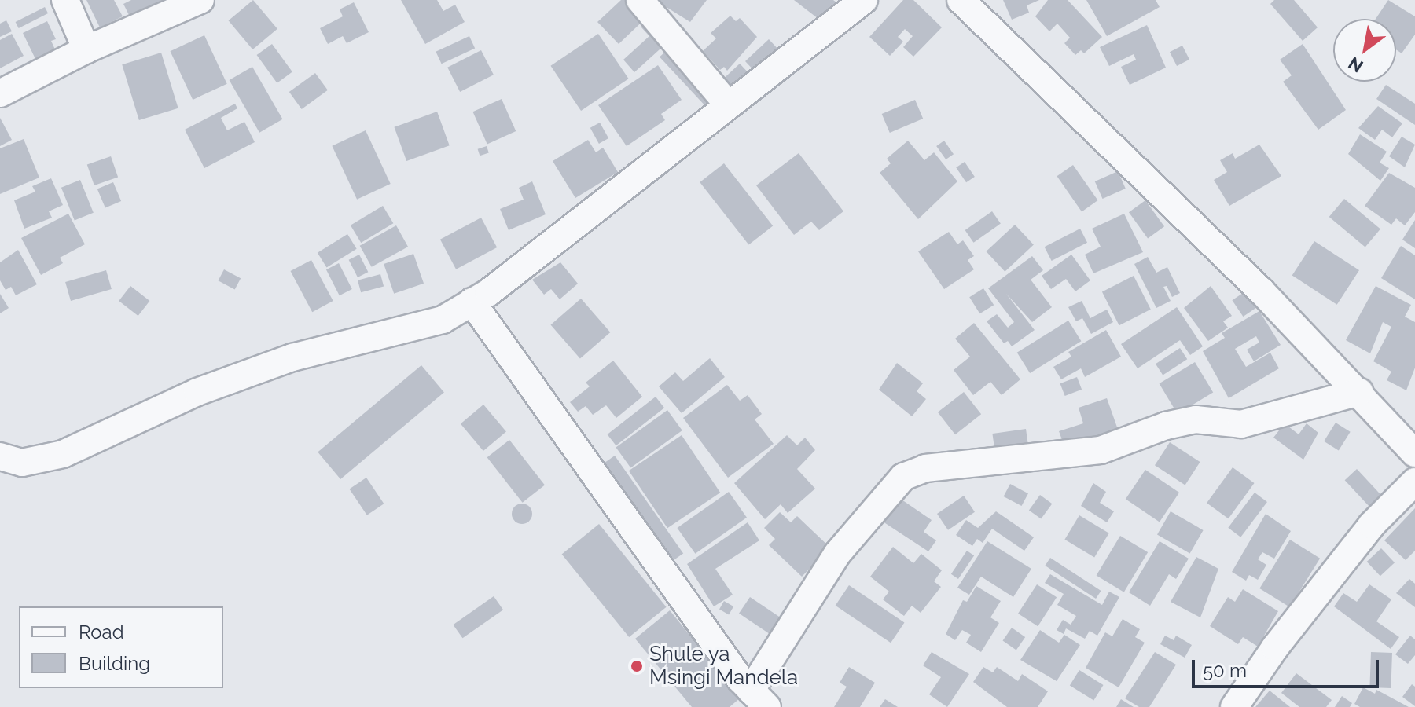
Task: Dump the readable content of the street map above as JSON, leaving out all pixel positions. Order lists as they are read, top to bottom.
{
  "places": ["Shule ya Msingi Mandela"],
  "legend": ["Road", "Building"],
  "scale_bar": "50 m",
  "north": "bottom left"
}
